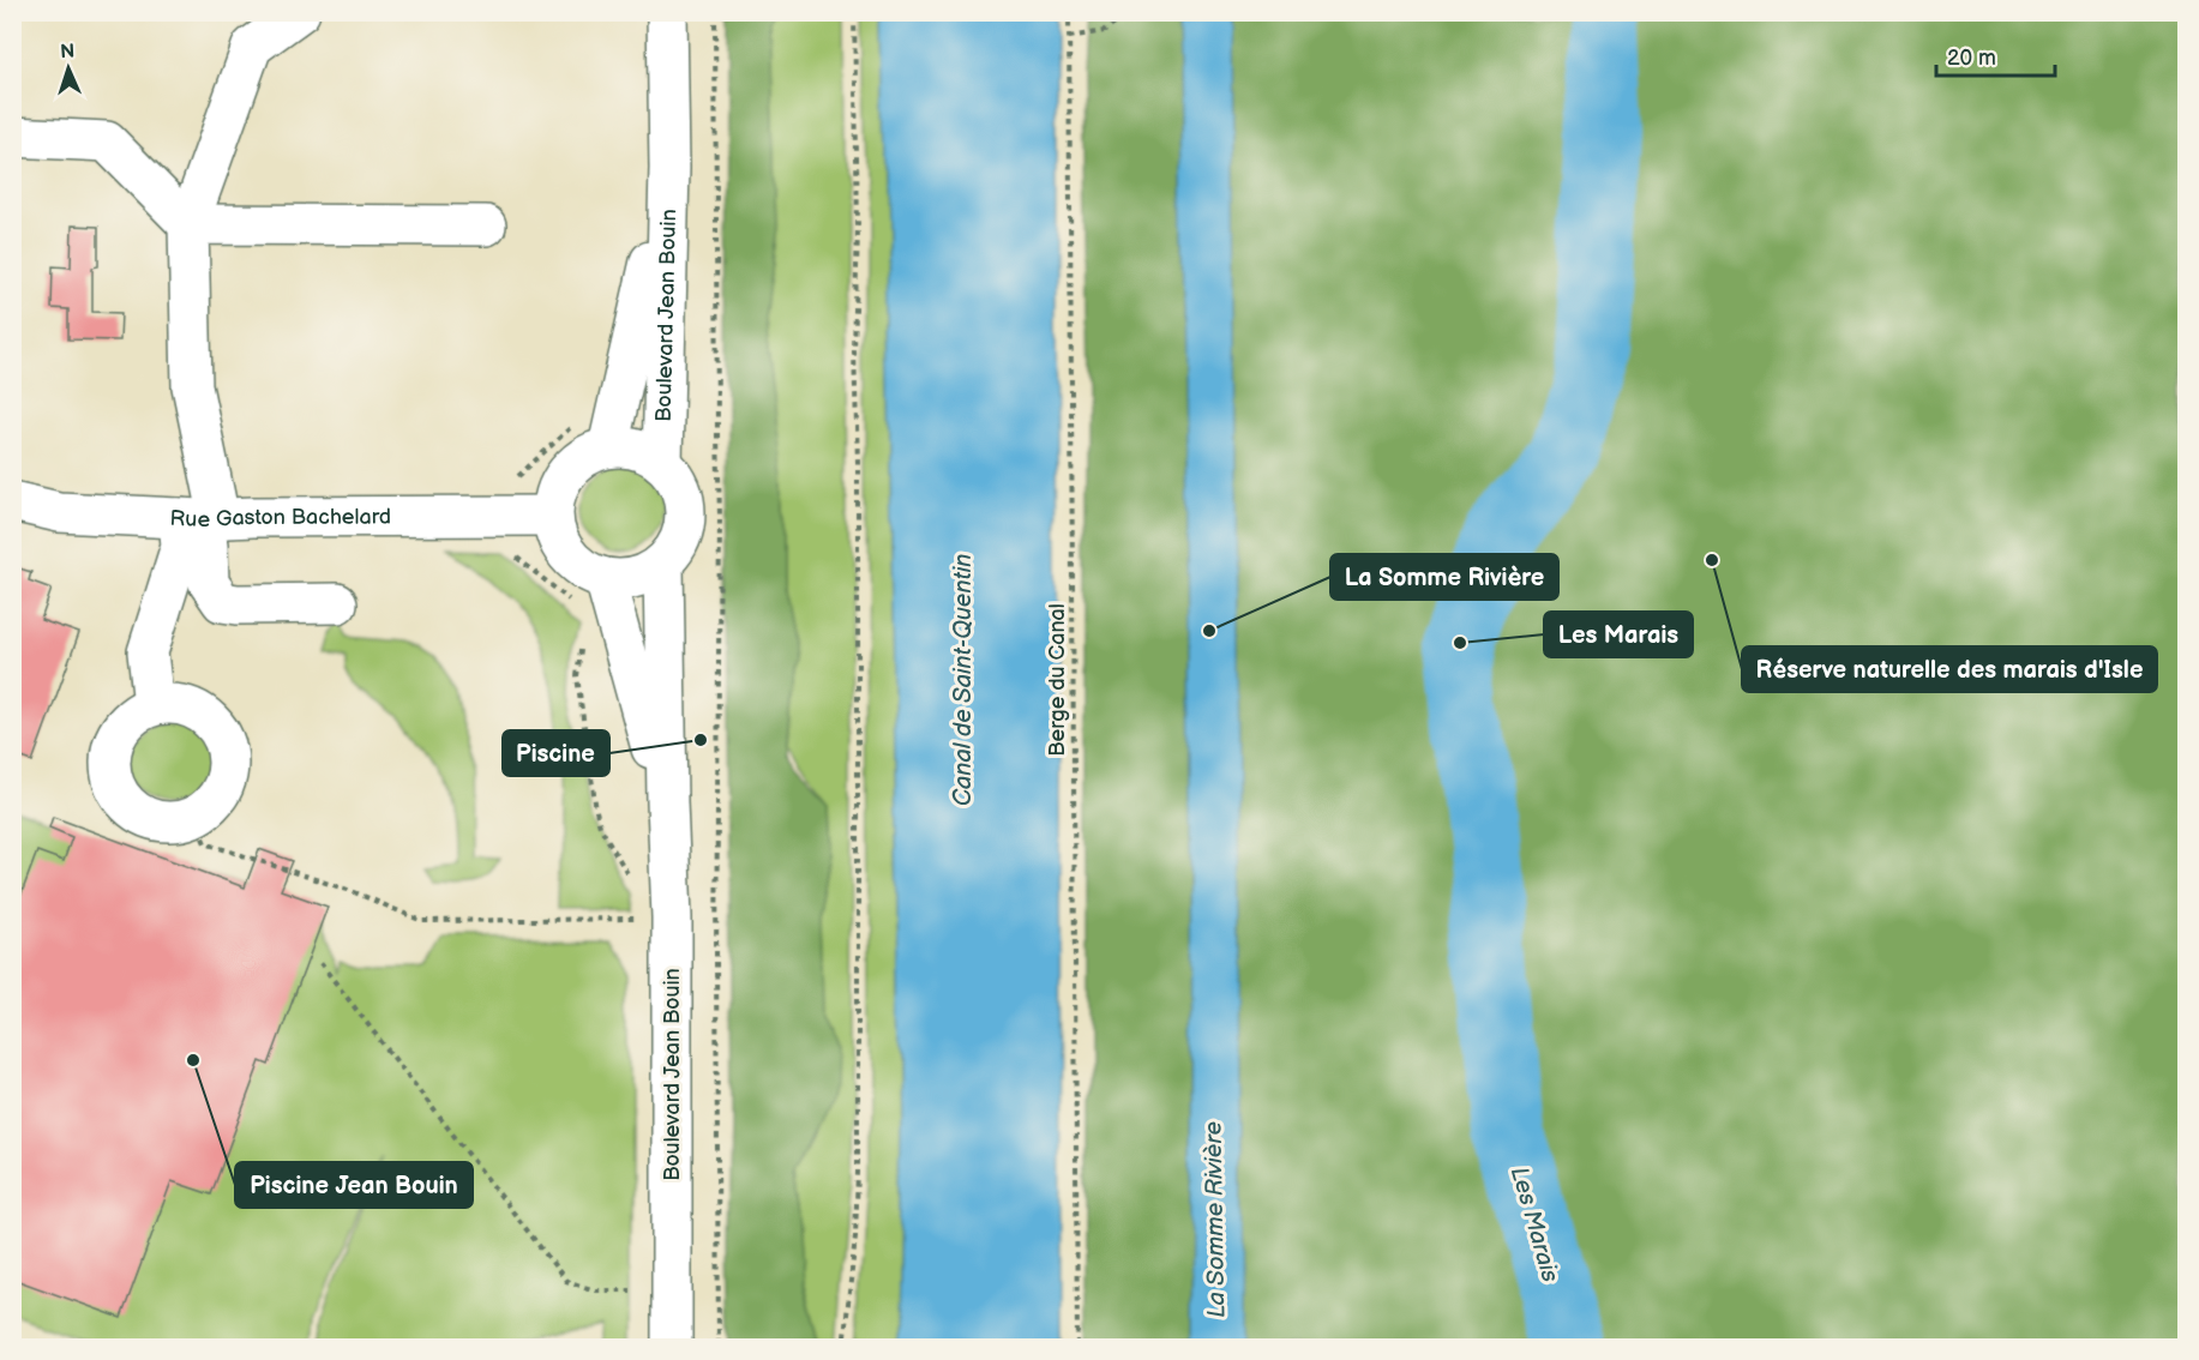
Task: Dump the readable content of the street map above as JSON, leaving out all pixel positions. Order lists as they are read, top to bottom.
{
  "streets": {
    "street": ["Boulevard Jean Bouin", "Rue Gaston Bachelard"],
    "path": ["Berge du Canal"]
  },
  "crossings": [
    ["Boulevard Jean Bouin", "Rue Gaston Bachelard"]
  ],
  "water": ["Canal de Saint-Quentin", "La Somme Rivière", "Les Marais"],
  "places": [
    "Réserve naturelle des marais d'Isle",
    "La Somme Rivière",
    "Les Marais",
    "Piscine",
    "Piscine Jean Bouin"
  ],
  "scale_bar": "20 m",
  "north": "top"
}
